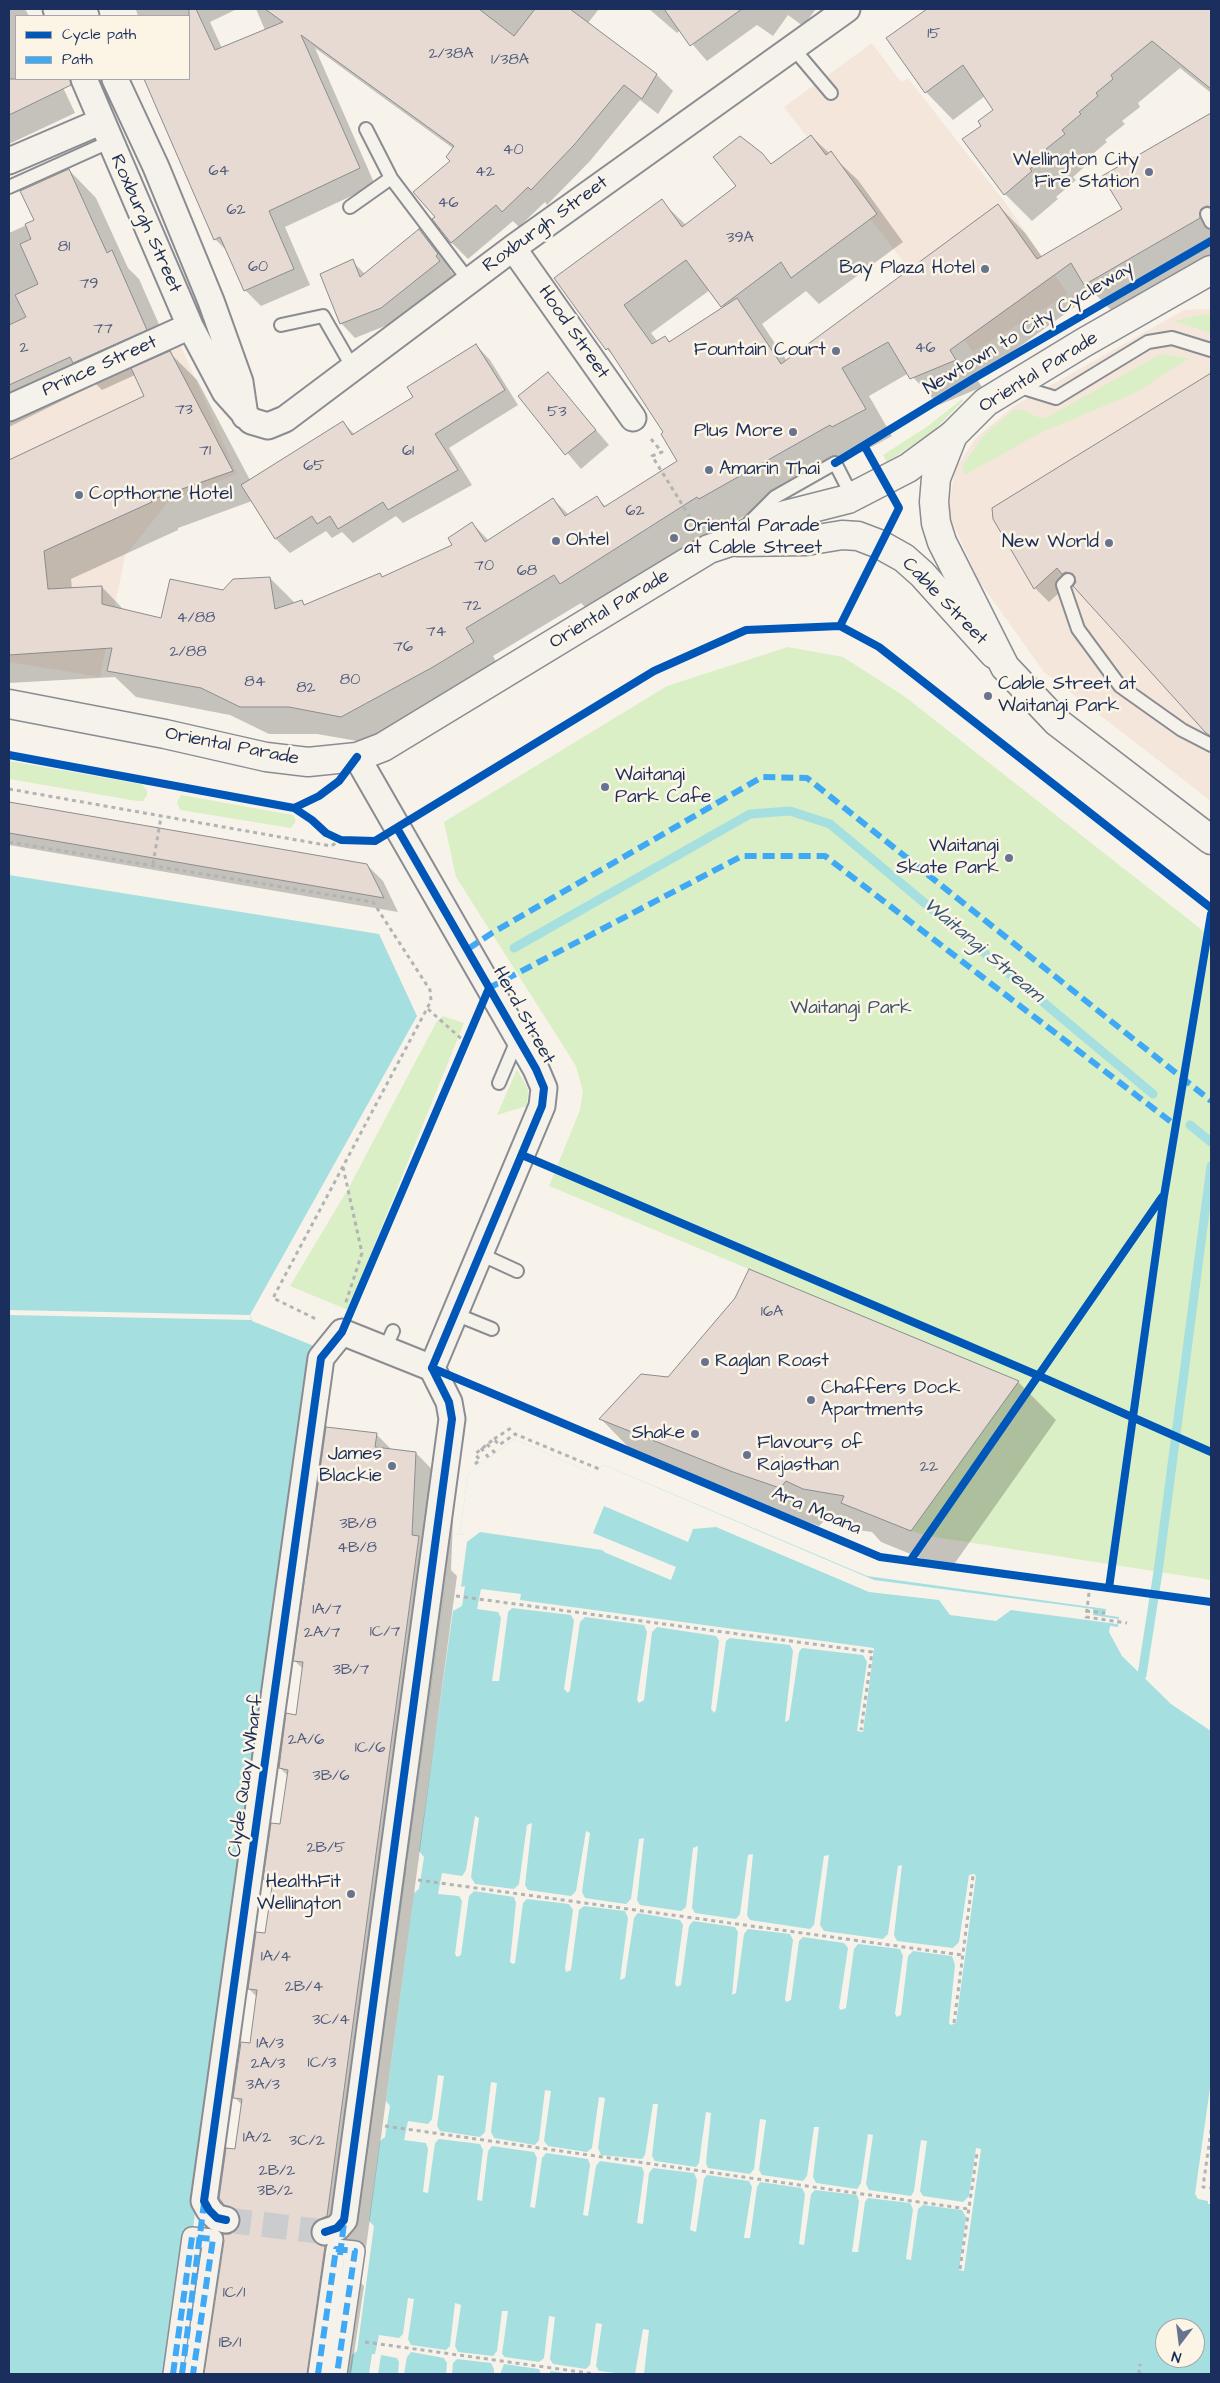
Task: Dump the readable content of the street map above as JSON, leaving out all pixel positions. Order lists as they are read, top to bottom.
{
  "streets": {
    "main road": ["Oriental Parade", "Cable Street"],
    "street": [
      "Roxburgh Street",
      "Hood Street",
      "Prince Street",
      "Herd Street",
      "Clyde Quay Wharf"
    ],
    "cycle path": ["Newtown to City Cycleway", "Ara Moana"]
  },
  "crossings": [
    ["Roxburgh Street", "Hood Street"],
    ["Roxburgh Street", "Prince Street"],
    ["Oriental Parade", "Cable Street"],
    ["Oriental Parade", "Herd Street"]
  ],
  "water": ["Waitangi Stream"],
  "parks": ["Waitangi Park"],
  "places": [
    "Wellington City Fire Station",
    "Bay Plaza Hotel",
    "Fountain Court",
    "Plus More",
    "Amarin Thai",
    "Copthorne Hotel",
    "Oriental Parade at Cable Street",
    "Ohtel",
    "New World",
    "Cable Street at Waitangi Park",
    "Waitangi Park Cafe",
    "Waitangi Skate Park",
    "Raglan Roast",
    "Chaffers Dock Apartments",
    "Shake",
    "Flavours of Rajasthan",
    "James Blackie",
    "HealthFit Wellington"
  ],
  "house_numbers": [
    "15",
    "2/38A",
    "1/38A",
    "40",
    "64",
    "42",
    "46",
    "62",
    "39A",
    "81",
    "60",
    "79",
    "77",
    "2",
    "46",
    "73",
    "53",
    "71",
    "61",
    "65",
    "62",
    "70",
    "68",
    "72",
    "4/88",
    "74",
    "76",
    "2/88",
    "80",
    "84",
    "82",
    "16A",
    "22",
    "3B/8",
    "4B/8",
    "1A/7",
    "1C/7",
    "2A/7",
    "3B/7",
    "2A/6",
    "1C/6",
    "3B/6",
    "2B/5",
    "1A/4",
    "2B/4",
    "3C/4",
    "1A/3",
    "1C/3",
    "2A/3",
    "3A/3",
    "1A/2",
    "3C/2",
    "2B/2",
    "3B/2",
    "1C/1",
    "1B/1"
  ],
  "legend": ["Cycle path", "Path"],
  "north": "bottom"
}
